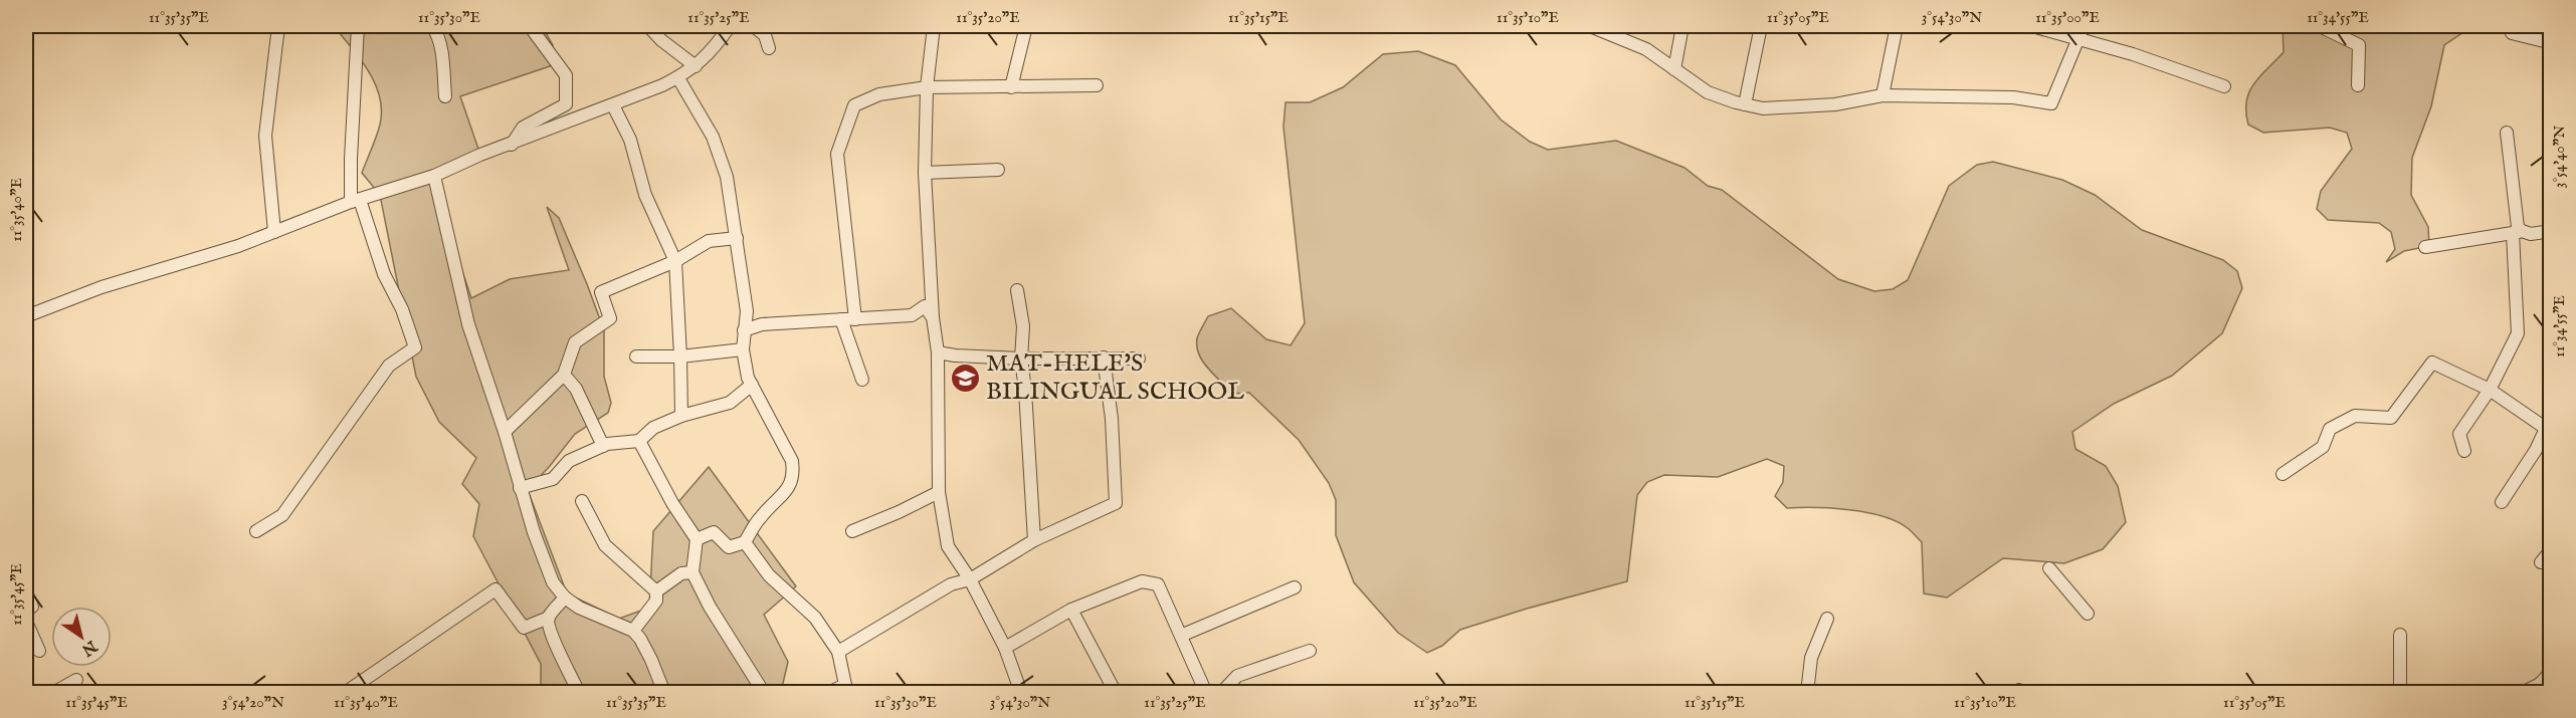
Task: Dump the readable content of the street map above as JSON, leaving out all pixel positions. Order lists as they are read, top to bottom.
{
  "places": {
    "school or university": ["MAT-HELE'S BILINGUAL SCHOOL"]
  },
  "north": "bottom right",
  "coordinates": [
    "11°35'35\"E",
    "11°35'30\"E",
    "11°35'25\"E",
    "11°35'20\"E",
    "11°35'15\"E",
    "11°35'10\"E",
    "11°35'05\"E",
    "3°54'30\"N",
    "11°35'00\"E",
    "11°34'55\"E",
    "3°54'40\"N",
    "11°35'40\"E",
    "11°35'45\"E",
    "3°54'20\"N"
  ]
}
